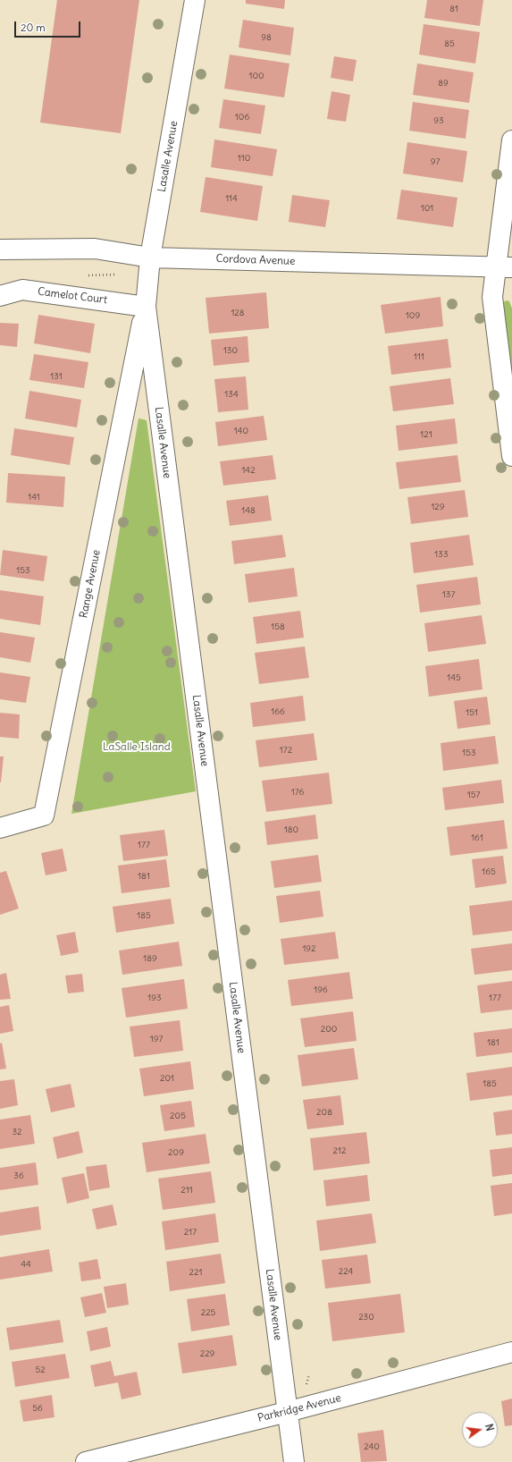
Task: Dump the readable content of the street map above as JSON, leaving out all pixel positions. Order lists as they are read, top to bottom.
{
  "streets": {
    "street": [
      "Lasalle Avenue",
      "Cordova Avenue",
      "Camelot Court",
      "Range Avenue",
      "Parkridge Avenue"
    ]
  },
  "crossings": [
    ["Lasalle Avenue", "Cordova Avenue"],
    ["Lasalle Avenue", "Camelot Court"],
    ["Lasalle Avenue", "Range Avenue"],
    ["Lasalle Avenue", "Parkridge Avenue"],
    ["Camelot Court", "Range Avenue"]
  ],
  "parks": ["LaSalle Island"],
  "house_numbers": [
    "81",
    "98",
    "85",
    "100",
    "89",
    "106",
    "93",
    "110",
    "97",
    "114",
    "101",
    "128",
    "109",
    "130",
    "111",
    "131",
    "134",
    "140",
    "121",
    "142",
    "141",
    "129",
    "148",
    "133",
    "153",
    "137",
    "158",
    "145",
    "166",
    "151",
    "172",
    "153",
    "176",
    "157",
    "180",
    "161",
    "177",
    "165",
    "181",
    "185",
    "192",
    "189",
    "196",
    "193",
    "177",
    "200",
    "197",
    "181",
    "201",
    "185",
    "208",
    "205",
    "32",
    "212",
    "209",
    "36",
    "211",
    "217",
    "44",
    "224",
    "221",
    "225",
    "230",
    "229",
    "52",
    "56",
    "240"
  ],
  "scale_bar": "20 m",
  "north": "right"
}
